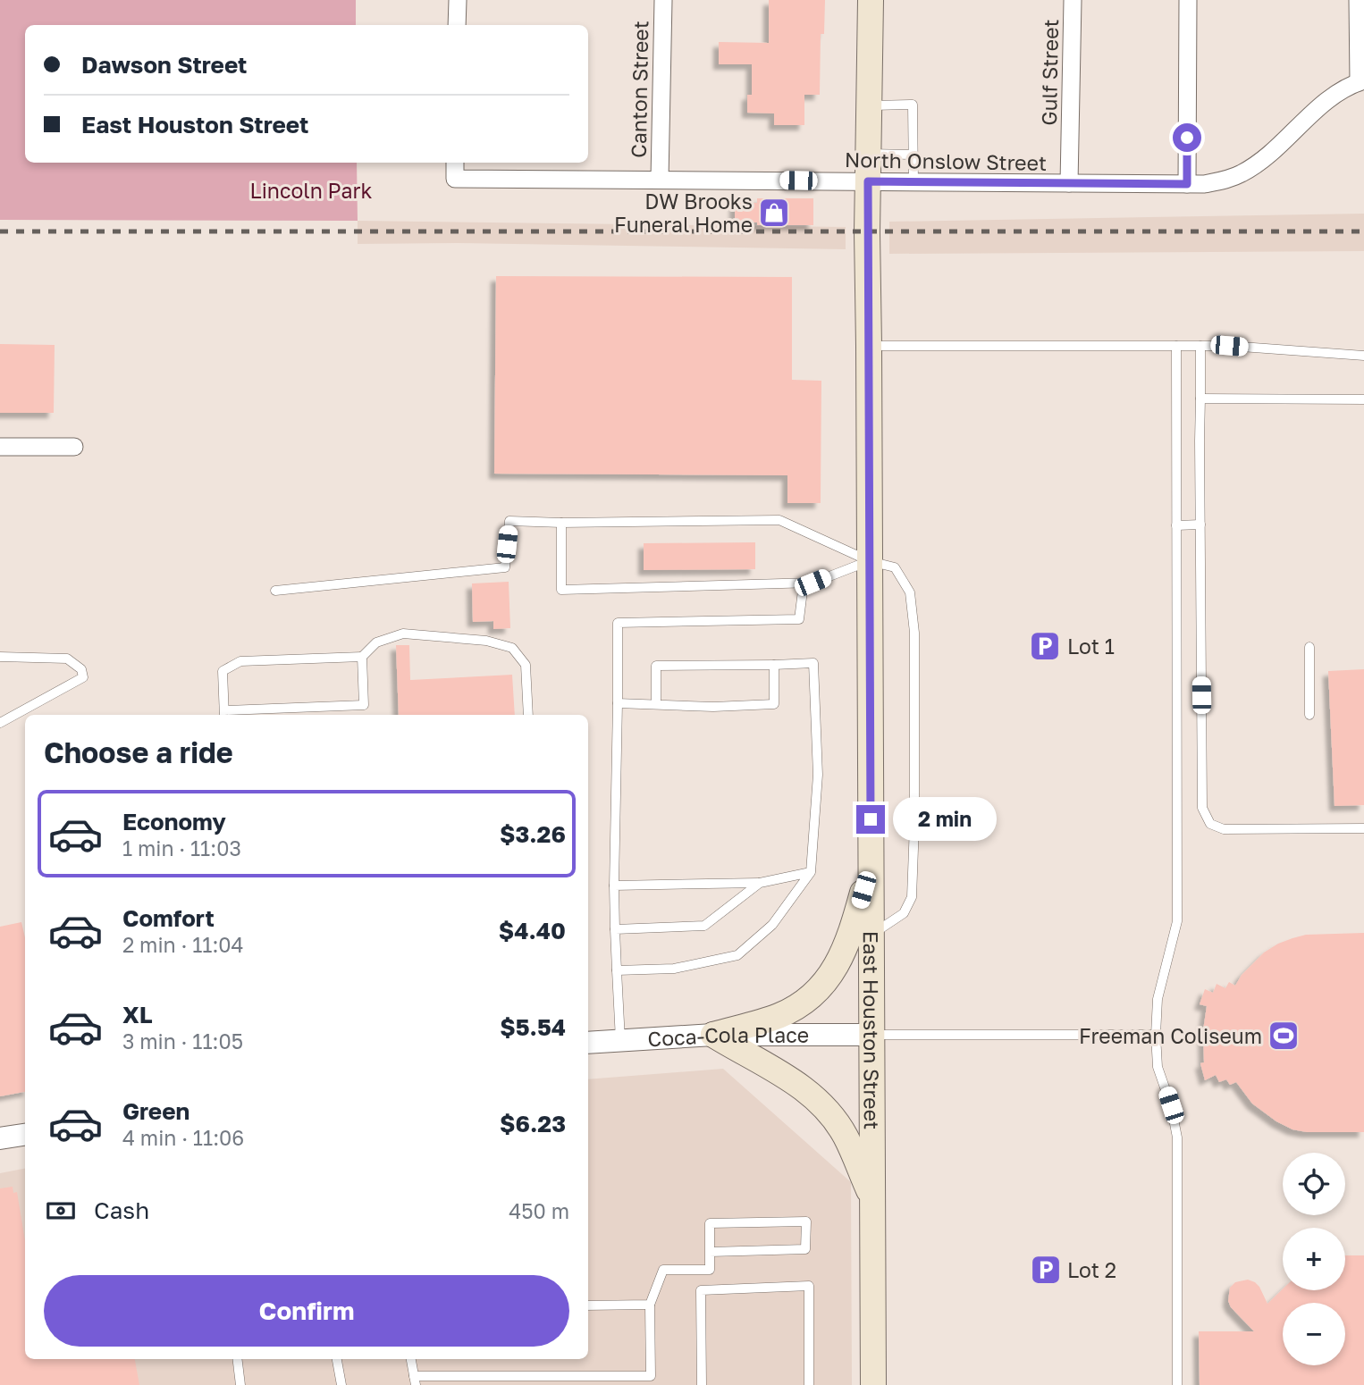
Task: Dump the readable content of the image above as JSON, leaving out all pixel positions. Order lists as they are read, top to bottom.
{
  "streets": {
    "main road": ["East Houston Street"],
    "street": [
      "Gulf Street",
      "Canton Street",
      "North Onslow Street",
      "Coca-Cola Place"
    ]
  },
  "crossings": [
    ["Gulf Street", "North Onslow Street"],
    ["Canton Street", "North Onslow Street"],
    ["North Onslow Street", "East Houston Street"],
    ["East Houston Street", "Coca-Cola Place"]
  ],
  "parks": ["Lincoln Park"],
  "places": {
    "shop": ["DW Brooks Funeral Home"],
    "parking": ["Lot 1", "Lot 2"],
    "sports": ["Freeman Coliseum"]
  },
  "page": {
    "banner": ["Dawson Street", "East Houston Street"],
    "heading": "Choose a ride",
    "list": [
      {
        "name": "Economy",
        "note": "1 min · 11:03",
        "value": "$3.26"
      },
      {
        "name": "Comfort",
        "note": "2 min · 11:04",
        "value": "$4.40"
      },
      {
        "name": "XL",
        "note": "3 min · 11:05",
        "value": "$5.54"
      },
      {
        "name": "Green",
        "note": "4 min · 11:06",
        "value": "$6.23"
      }
    ],
    "bubble": "2 min",
    "map_buttons": ["+", "−"],
    "pay": ["Cash", "450 m"],
    "buttons": "Confirm"
  }
}
